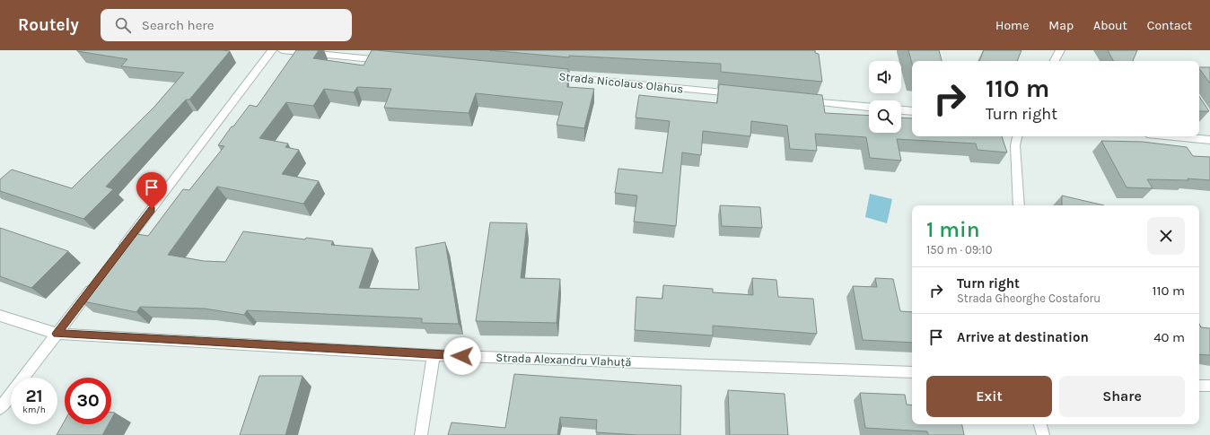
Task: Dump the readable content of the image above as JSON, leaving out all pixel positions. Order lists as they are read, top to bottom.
{
  "streets": {
    "street": ["Strada Nicolaus Olahus", "Strada Alexandru Vlahuță"]
  },
  "page": {
    "header": "Routely",
    "search": "Search here",
    "nav": [
      "Home",
      "Map",
      "About",
      "Contact"
    ],
    "turn": ["110 m", "Turn right"],
    "heading": ["1 min", "150 m · 09:10"],
    "list": [
      {
        "name": "Turn right",
        "note": "Strada Gheorghe Costaforu",
        "value": "110 m"
      },
      {
        "name": "Arrive at destination",
        "value": "40 m"
      }
    ],
    "buttons": ["Exit", "Share"],
    "speed": "21 km/h",
    "limit": "30"
  }
}
